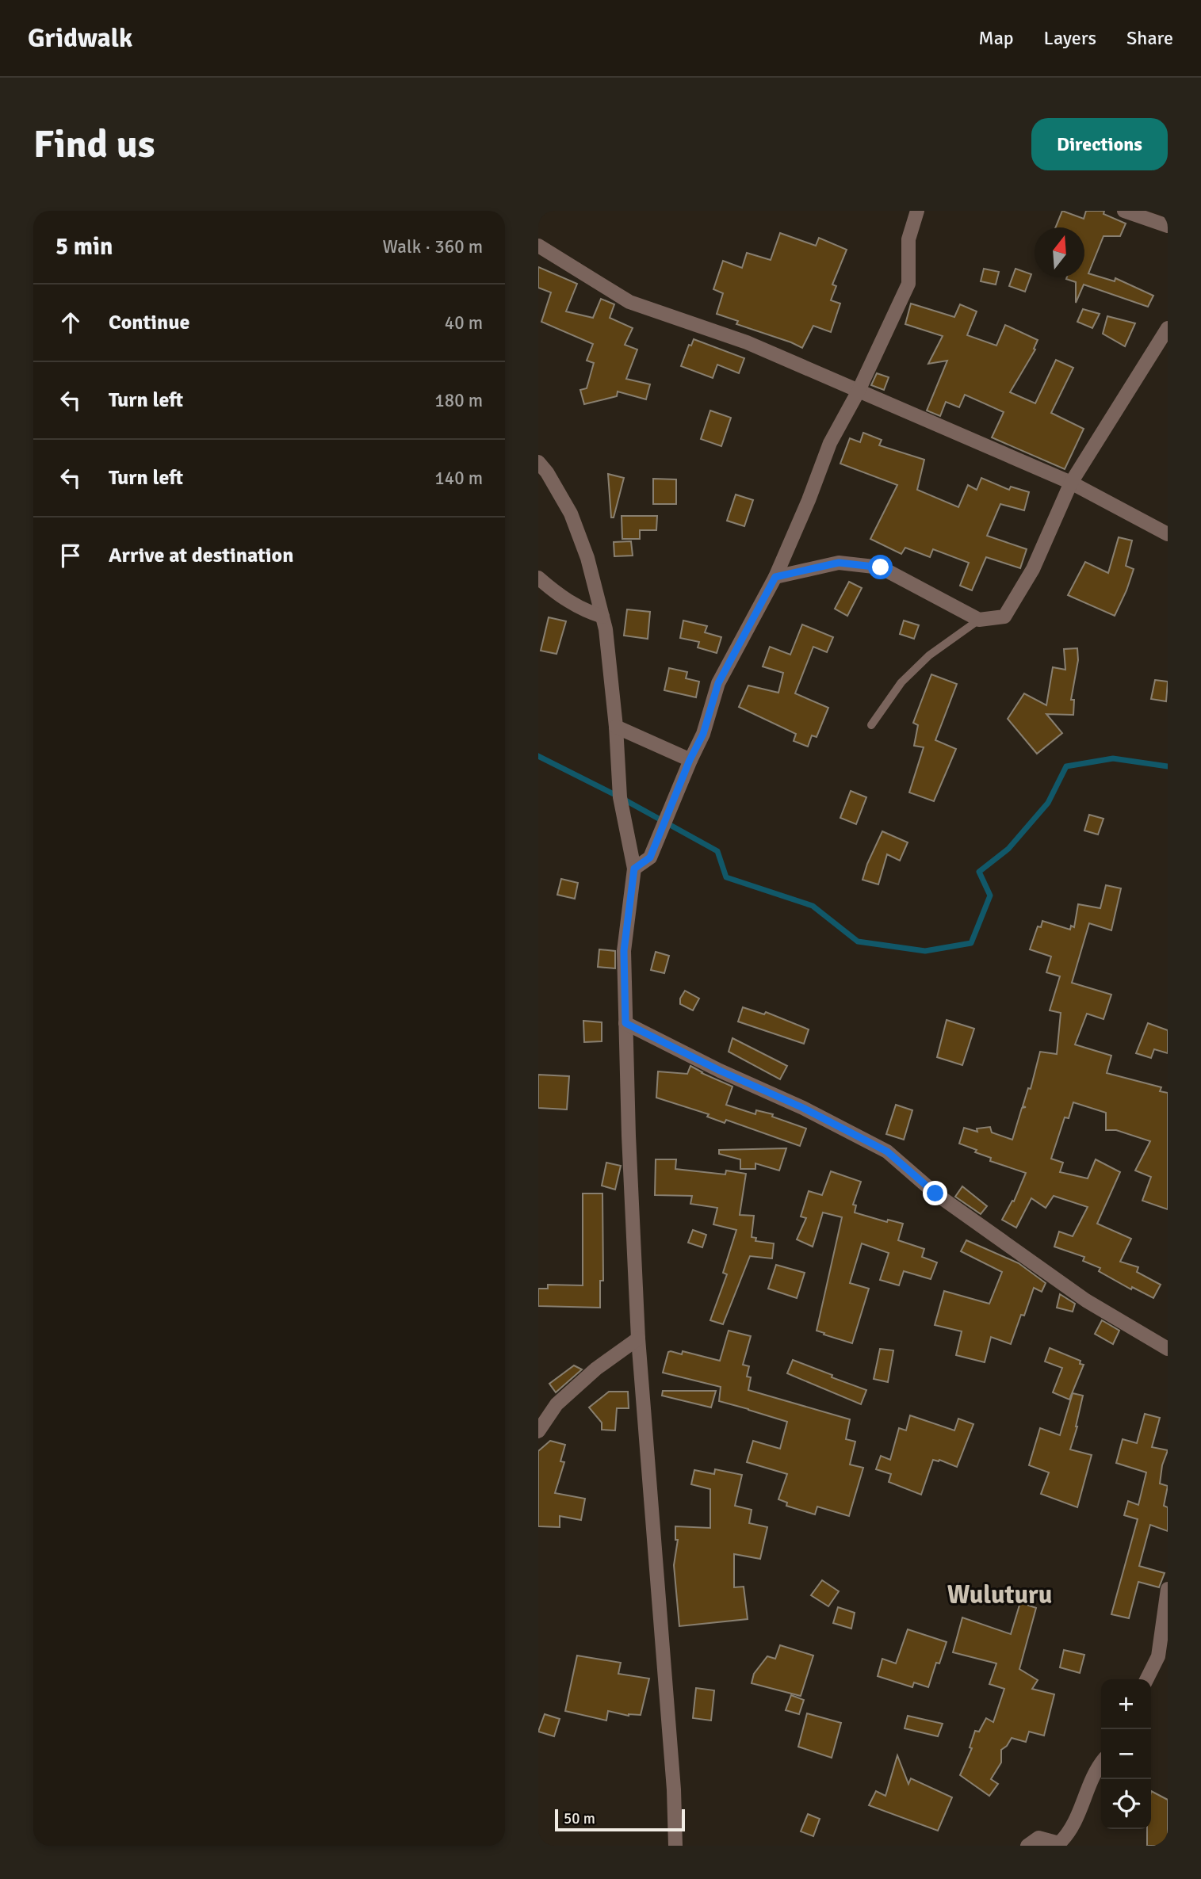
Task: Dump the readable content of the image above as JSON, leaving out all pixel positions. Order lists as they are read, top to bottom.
{
  "districts": ["Wuluturu"],
  "scale_bar": "50 m",
  "north": "top",
  "page": {
    "header": "Gridwalk",
    "nav": ["Map", "Layers", "Share"],
    "buttons": "Directions",
    "title": "Find us",
    "heading": ["5 min", "Walk · 360 m"],
    "list": [
      ["Continue", "40 m"],
      ["Turn left", "180 m"],
      ["Turn left", "140 m"],
      "Arrive at destination"
    ],
    "map_buttons": ["+", "−"],
    "scale": "50 m"
  }
}
